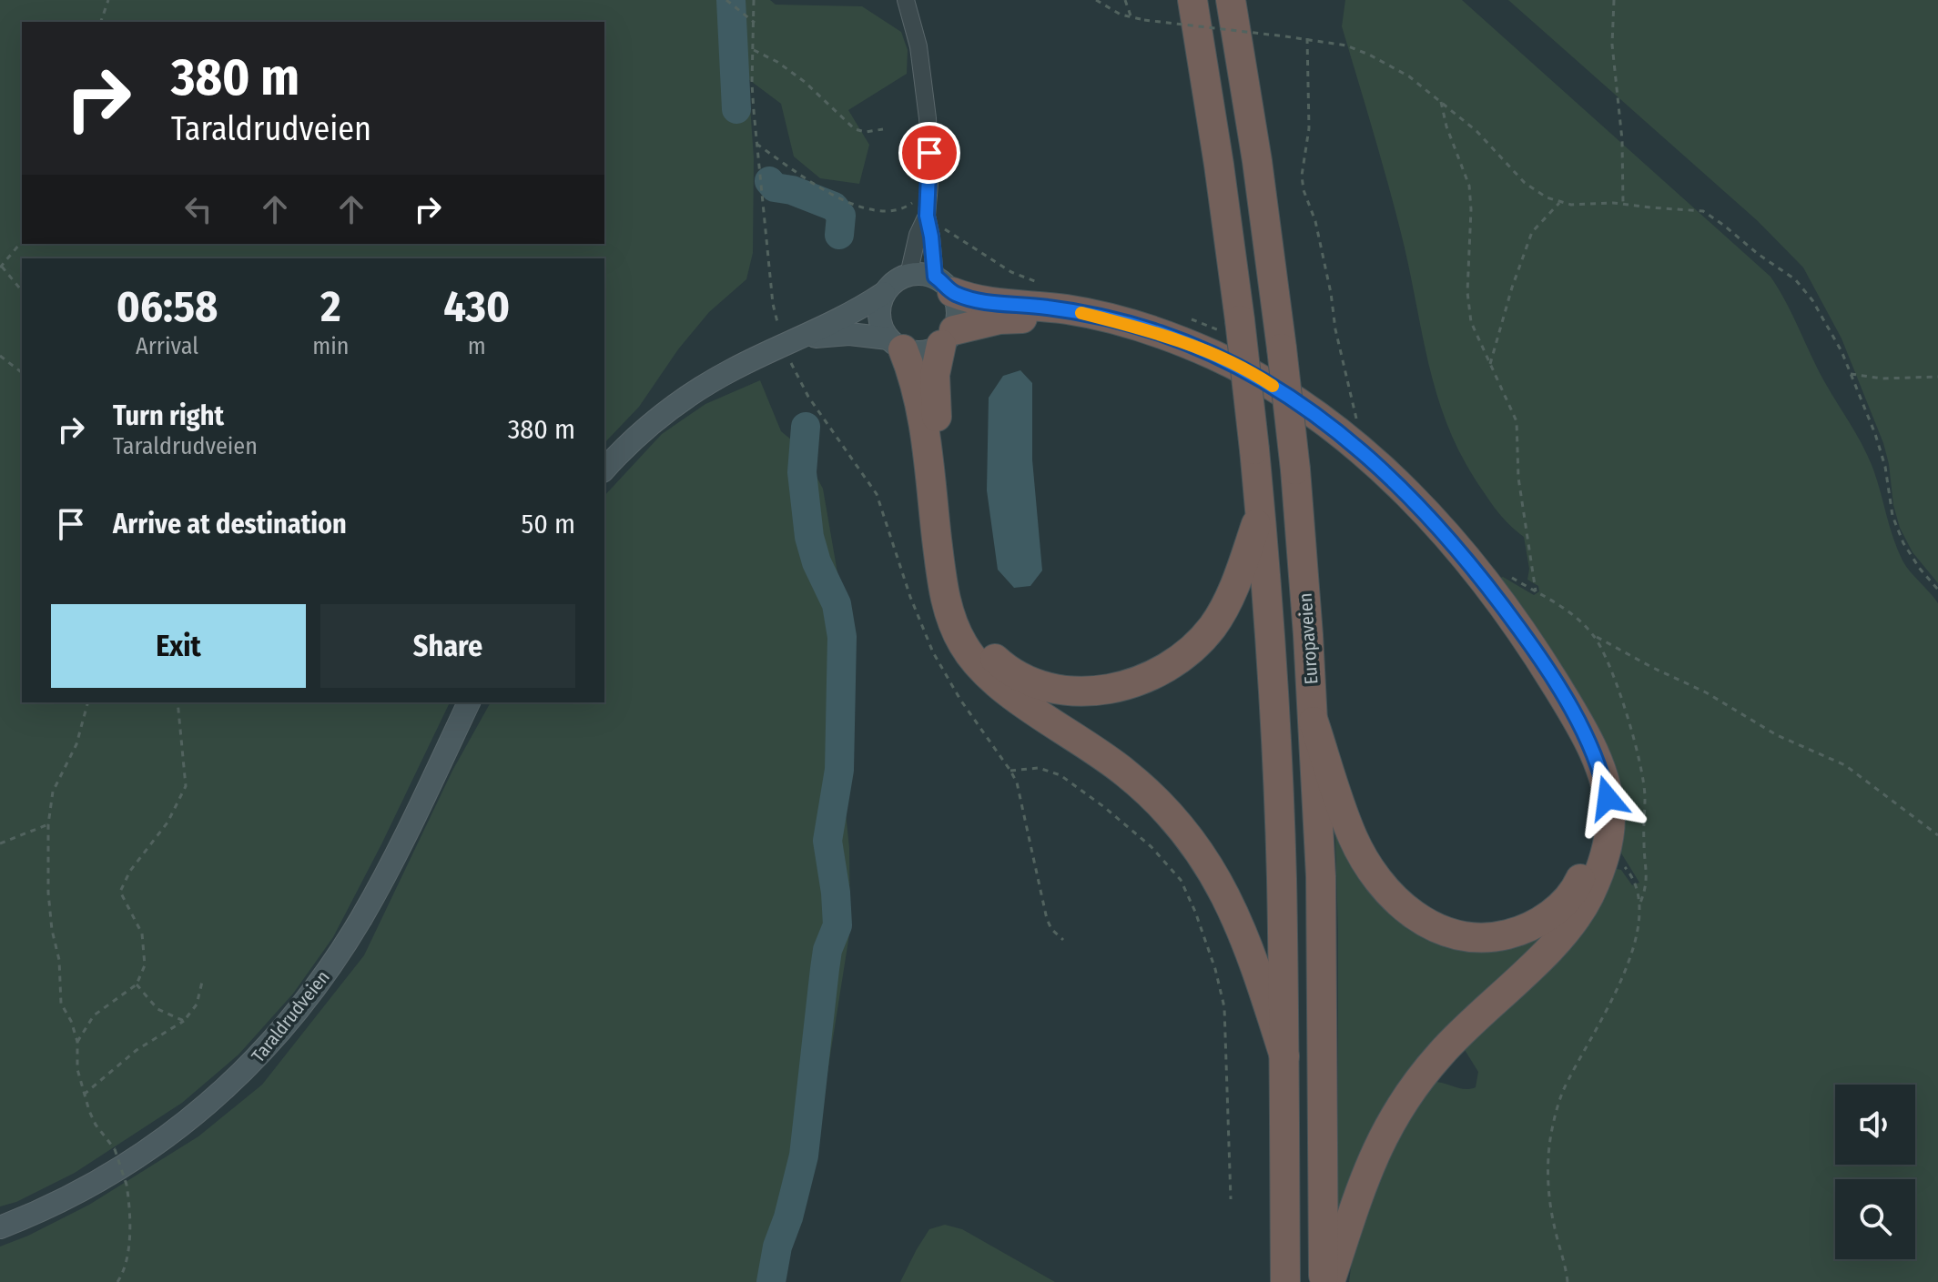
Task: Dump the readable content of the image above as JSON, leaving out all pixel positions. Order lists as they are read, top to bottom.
{
  "streets": {
    "highway": ["Europaveien"],
    "main road": ["Taraldrudveien"]
  },
  "page": {
    "turn": ["380 m", "Taraldrudveien"],
    "eta": [
      "06:58",
      "Arrival",
      "2",
      "min",
      "430",
      "m"
    ],
    "list": [
      {
        "name": "Turn right",
        "note": "Taraldrudveien",
        "value": "380 m"
      },
      {
        "name": "Arrive at destination",
        "value": "50 m"
      }
    ],
    "buttons": ["Exit", "Share"]
  }
}
